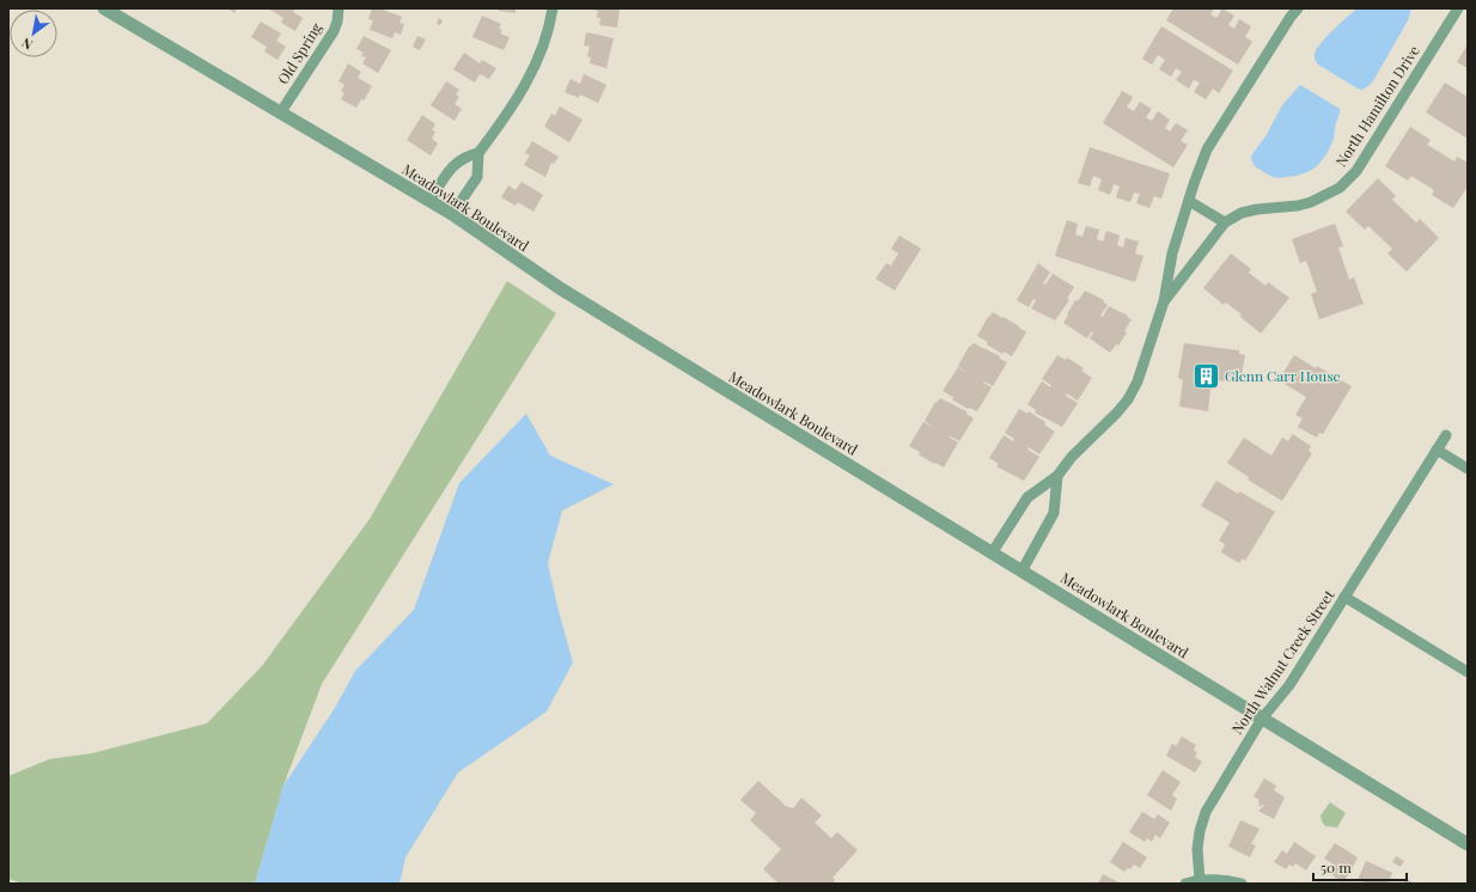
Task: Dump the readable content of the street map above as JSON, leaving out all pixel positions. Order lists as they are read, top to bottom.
{
  "streets": {
    "street": [
      "Old Spring",
      "North Hamilton Drive",
      "Meadowlark Boulevard",
      "North Walnut Creek Street"
    ]
  },
  "crossings": [
    ["Old Spring", "Meadowlark Boulevard"],
    ["North Hamilton Drive", "Meadowlark Boulevard"],
    ["Meadowlark Boulevard", "North Walnut Creek Street"]
  ],
  "places": {
    "building": ["Glenn Carr House"]
  },
  "scale_bar": "50 m",
  "north": "bottom left"
}
